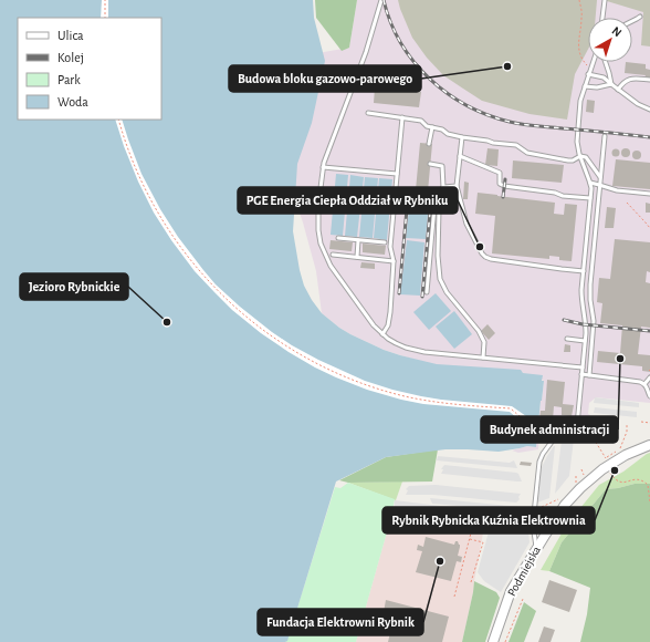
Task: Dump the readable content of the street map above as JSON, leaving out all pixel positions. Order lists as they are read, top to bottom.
{
  "streets": {
    "street": ["Podmiejska"]
  },
  "places": [
    "Budowa bloku gazowo-parowego",
    "PGE Energia Ciepła Oddział w Rybniku",
    "Jezioro Rybnickie",
    "Budynek administracji",
    "Rybnik Rybnicka Kuźnia Elektrownia",
    "Fundacja Elektrowni Rybnik"
  ],
  "legend": [
    "Ulica",
    "Kolej",
    "Park",
    "Woda"
  ],
  "north": "top right"
}
